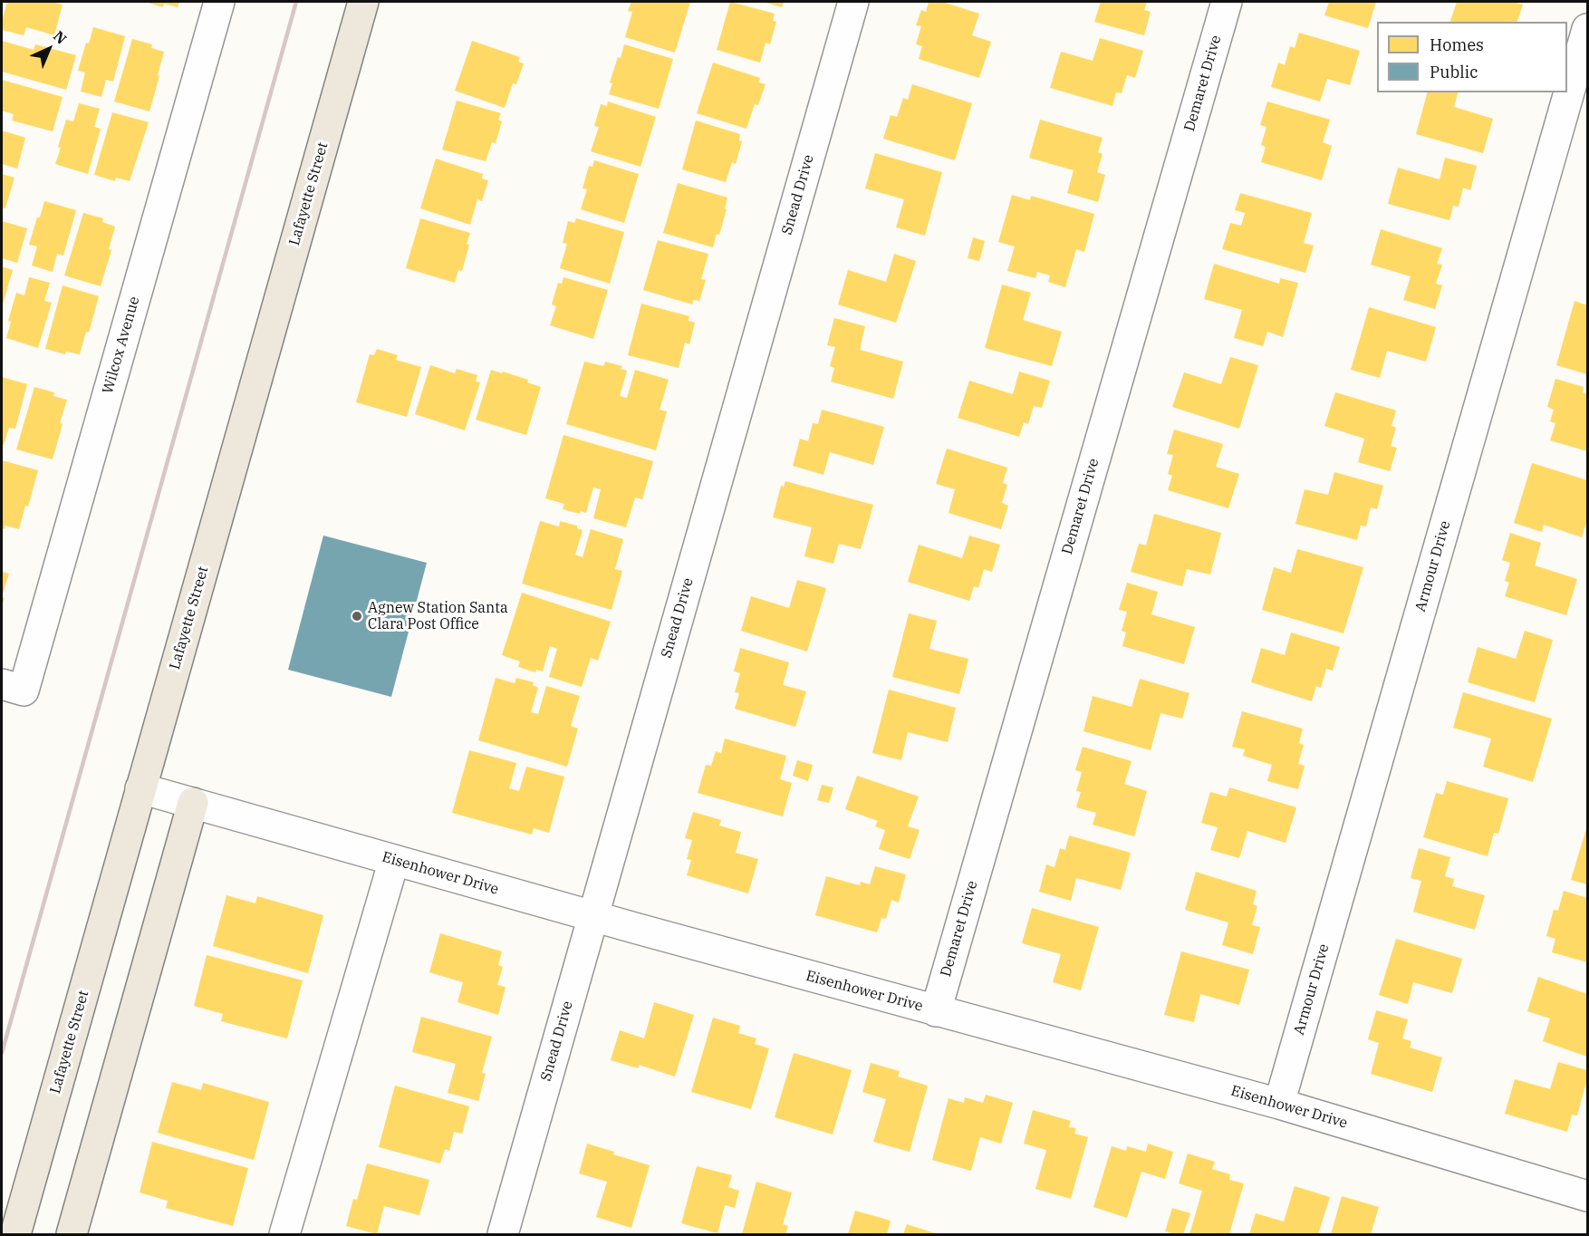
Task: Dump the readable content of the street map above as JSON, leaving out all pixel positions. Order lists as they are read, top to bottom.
{
  "streets": {
    "main road": ["Lafayette Street"],
    "street": [
      "Demaret Drive",
      "Snead Drive",
      "Wilcox Avenue",
      "Armour Drive",
      "Eisenhower Drive"
    ]
  },
  "crossings": [
    ["Demaret Drive", "Eisenhower Drive"],
    ["Lafayette Street", "Eisenhower Drive"],
    ["Snead Drive", "Eisenhower Drive"],
    ["Armour Drive", "Eisenhower Drive"]
  ],
  "places": ["Agnew Station Santa Clara Post Office"],
  "legend": ["Homes", "Public"],
  "north": "top right"
}
